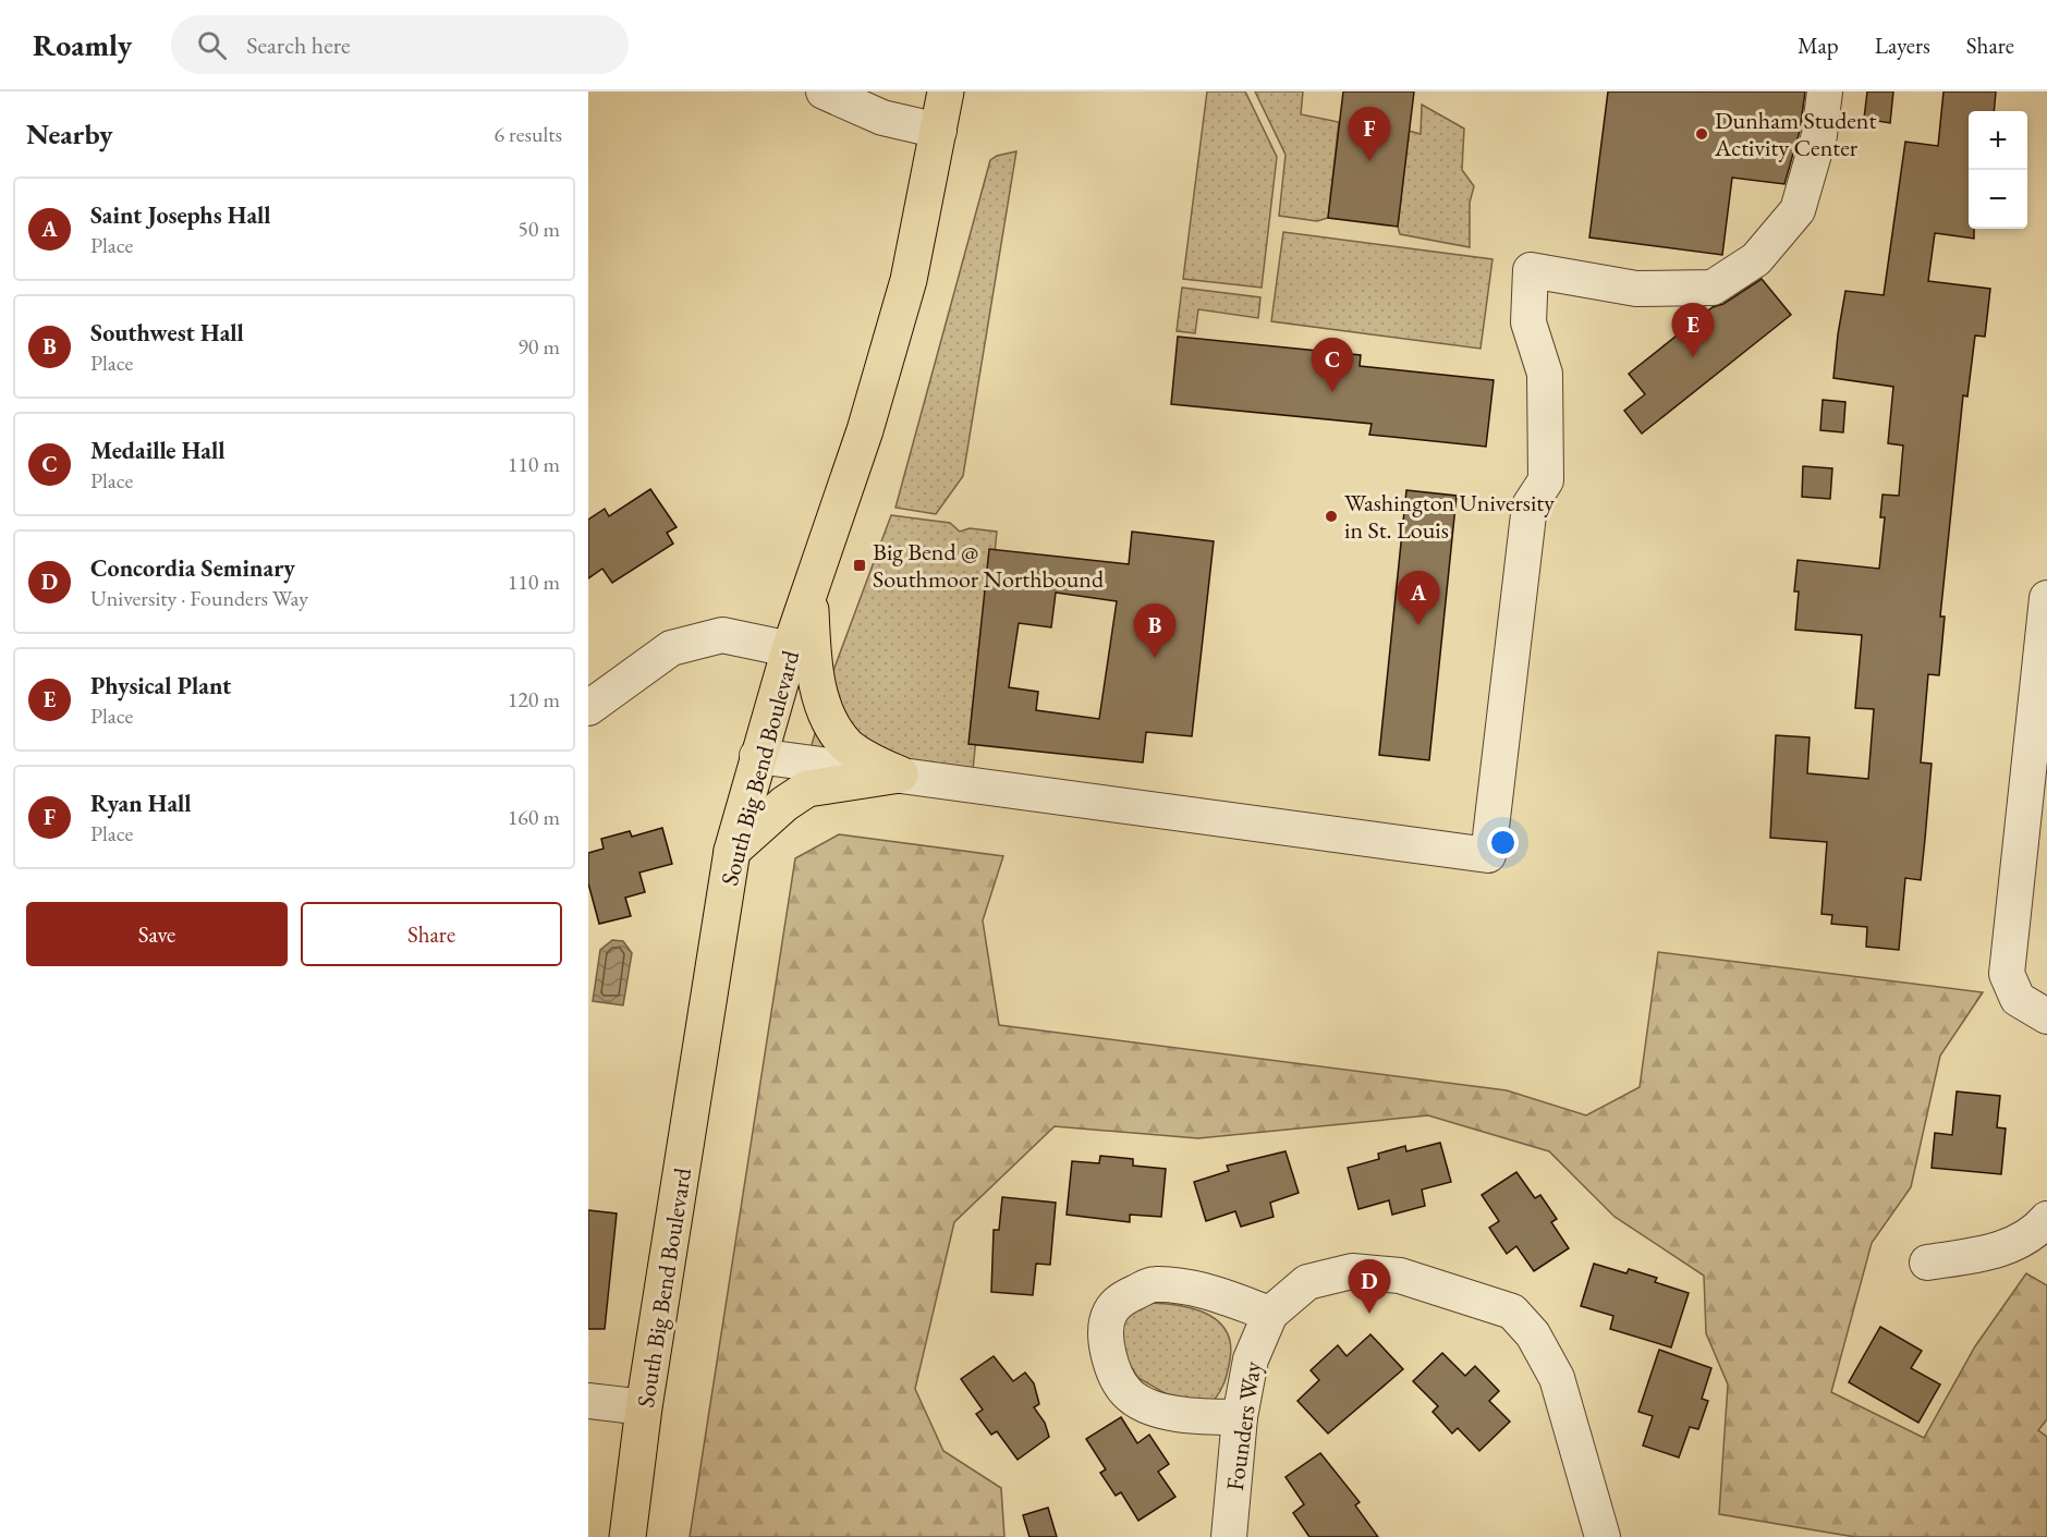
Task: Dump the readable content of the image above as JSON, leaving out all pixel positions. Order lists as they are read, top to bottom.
{
  "streets": {
    "main road": ["South Big Bend Boulevard"],
    "street": ["Founders Way"]
  },
  "places": {
    "other": ["Dunham Student Activity Center", "Washington University in St. Louis"],
    "transit": ["Big Bend @ Southmoor Northbound"]
  },
  "page": {
    "header": "Roamly",
    "search": "Search here",
    "nav": ["Map", "Layers", "Share"],
    "heading": ["Nearby", "6 results"],
    "pins": [
      "F",
      "E",
      "C",
      "A",
      "B",
      "D"
    ],
    "map_buttons": ["+", "−"],
    "list": [
      {
        "mark": "A",
        "name": "Saint Josephs Hall",
        "note": "Place",
        "value": "50 m"
      },
      {
        "mark": "B",
        "name": "Southwest Hall",
        "note": "Place",
        "value": "90 m"
      },
      {
        "mark": "C",
        "name": "Medaille Hall",
        "note": "Place",
        "value": "110 m"
      },
      {
        "mark": "D",
        "name": "Concordia Seminary",
        "note": "University · Founders Way",
        "value": "110 m"
      },
      {
        "mark": "E",
        "name": "Physical Plant",
        "note": "Place",
        "value": "120 m"
      },
      {
        "mark": "F",
        "name": "Ryan Hall",
        "note": "Place",
        "value": "160 m"
      }
    ],
    "buttons": ["Save", "Share"]
  }
}
